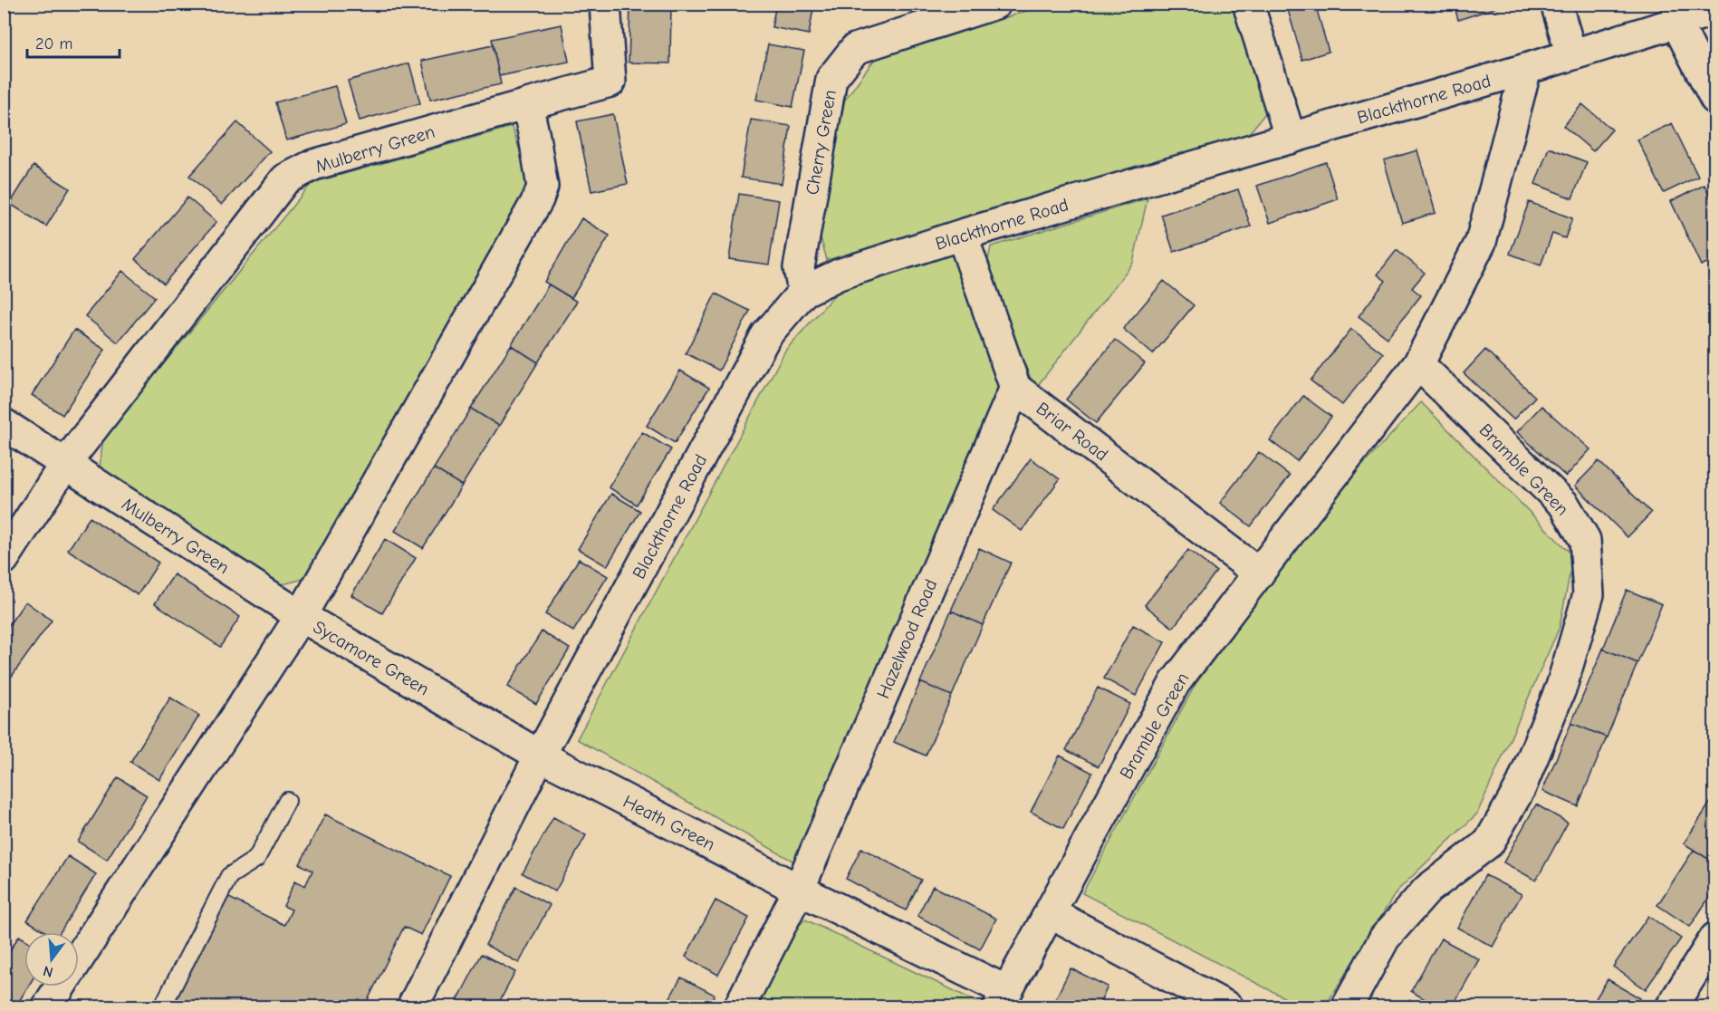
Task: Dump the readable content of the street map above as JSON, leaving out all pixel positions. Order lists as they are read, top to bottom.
{
  "streets": {
    "street": [
      "Blackthorne Road",
      "Cherry Green",
      "Mulberry Green",
      "Briar Road",
      "Bramble Green",
      "Hazelwood Road",
      "Sycamore Green",
      "Heath Green"
    ]
  },
  "crossings": [
    ["Blackthorne Road", "Cherry Green"],
    ["Blackthorne Road", "Bramble Green"],
    ["Blackthorne Road", "Sycamore Green"],
    ["Blackthorne Road", "Heath Green"],
    ["Mulberry Green", "Sycamore Green"],
    ["Briar Road", "Bramble Green"],
    ["Briar Road", "Hazelwood Road"],
    ["Bramble Green", "Heath Green"],
    ["Hazelwood Road", "Heath Green"],
    ["Sycamore Green", "Heath Green"]
  ],
  "scale_bar": "20 m",
  "north": "bottom"
}
